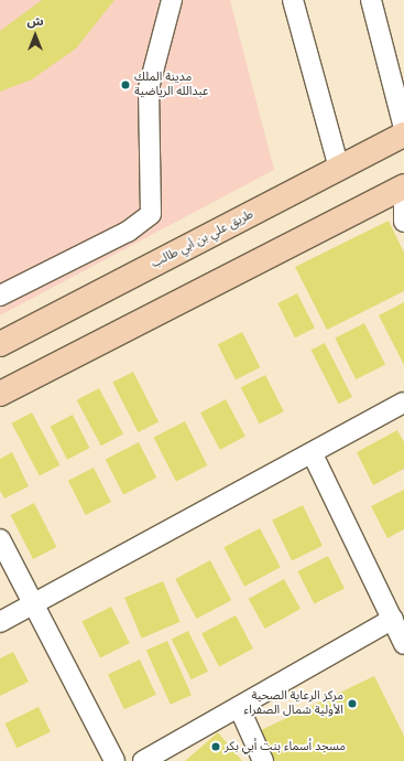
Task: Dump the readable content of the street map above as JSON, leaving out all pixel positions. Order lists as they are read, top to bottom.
{
  "streets": {
    "main road": ["طريق علي بن أبي طالب"]
  },
  "places": ["مدينة الملك عبدالله الرياضية", "مركز الرعاية الصحية الأولية شمال الصفراء", "مسجد أسماء بنت أبي بكر"],
  "north": "top"
}
